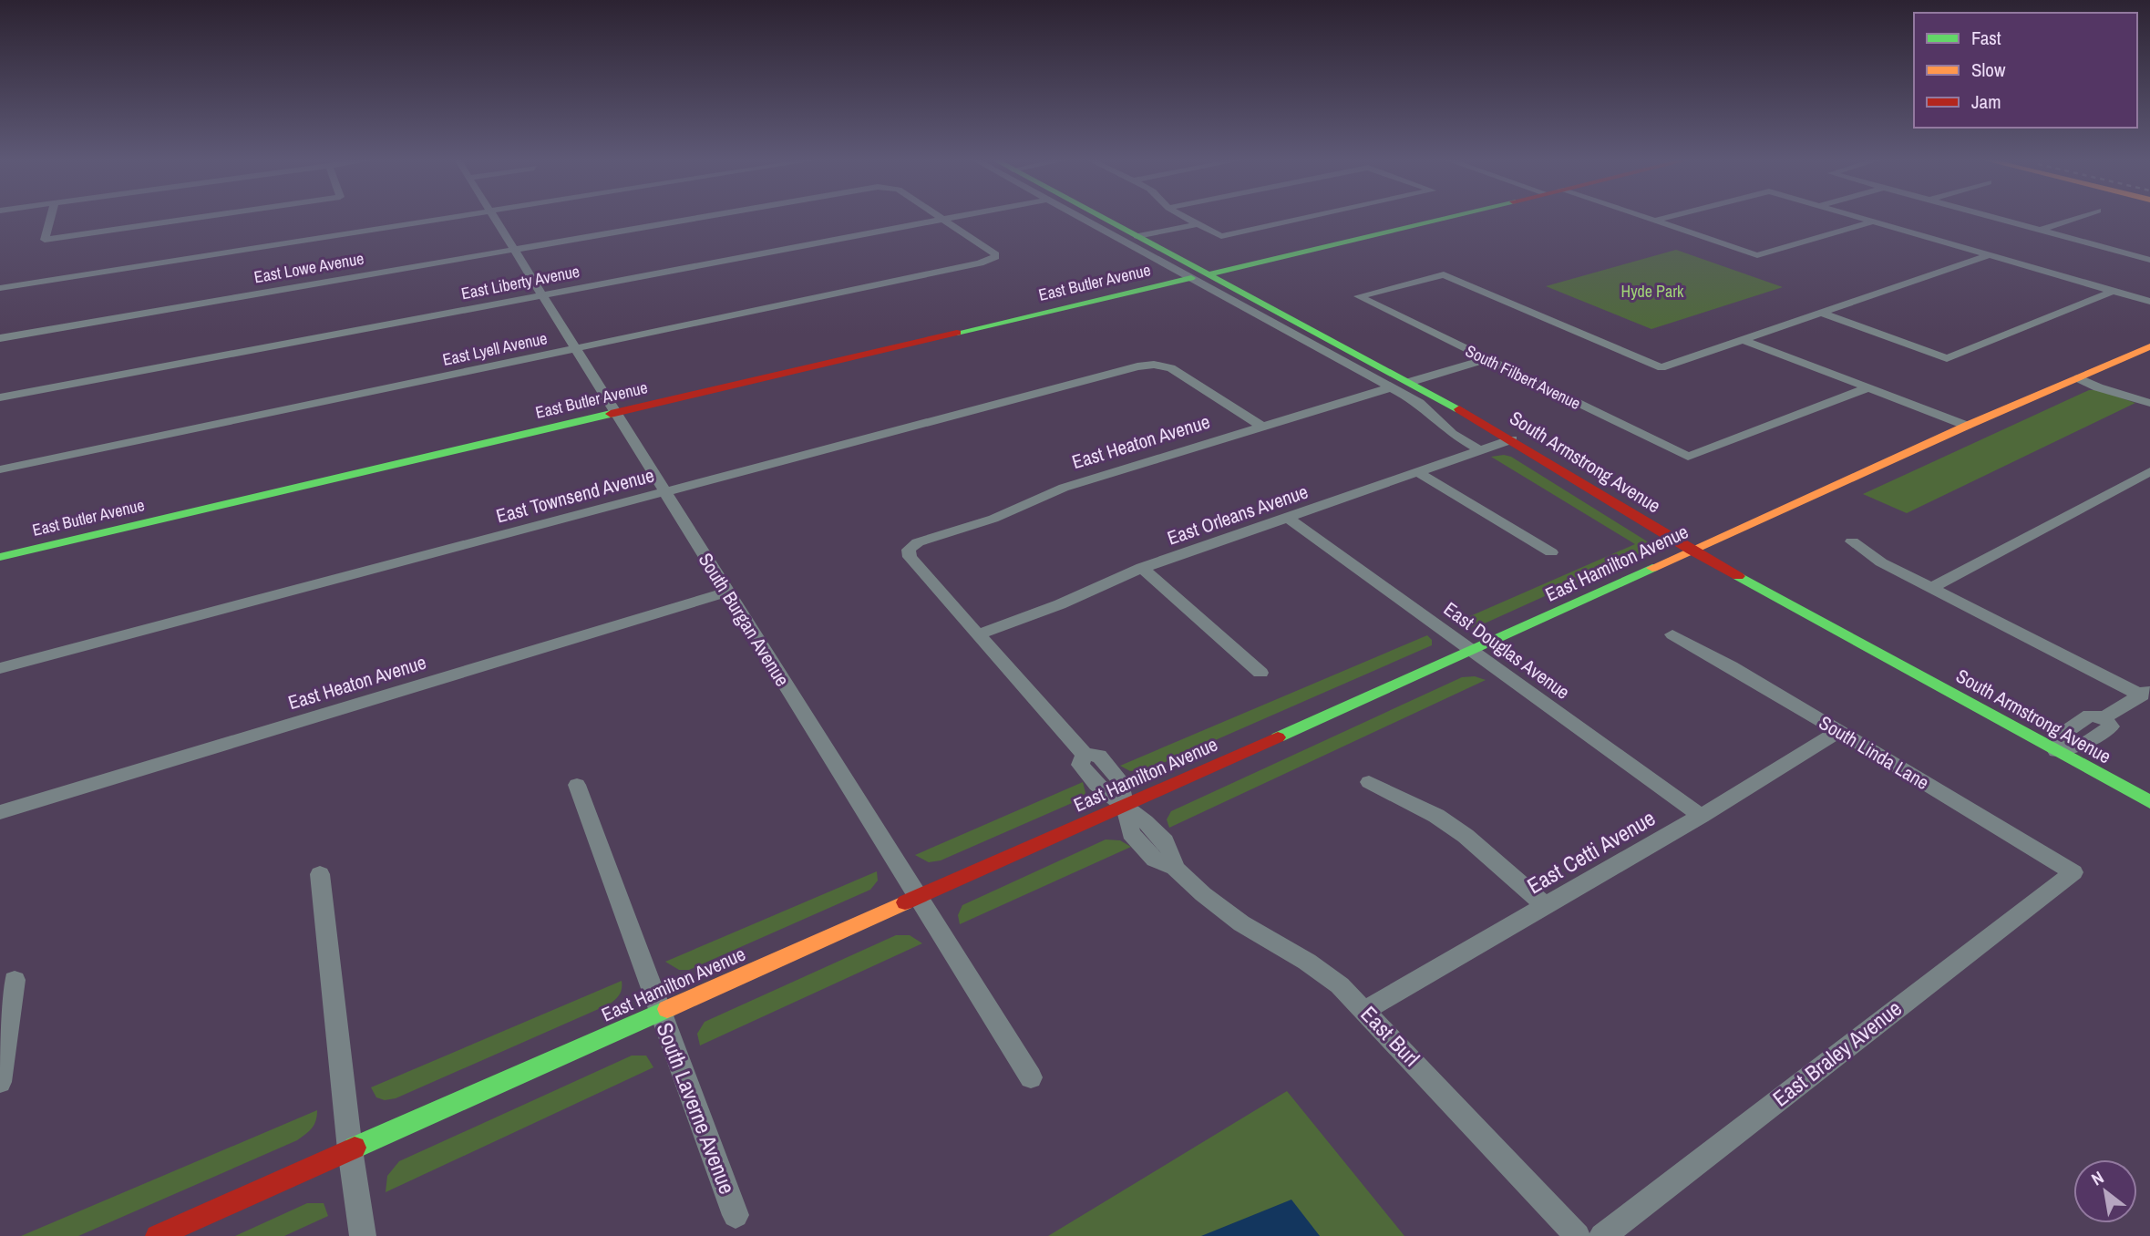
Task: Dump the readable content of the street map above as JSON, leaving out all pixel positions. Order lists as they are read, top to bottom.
{
  "streets": {
    "street": [
      "East Lowe Avenue",
      "East Liberty Avenue",
      "East Butler Avenue",
      "East Lyell Avenue",
      "South Filbert Avenue",
      "East Heaton Avenue",
      "South Armstrong Avenue",
      "East Townsend Avenue",
      "East Orleans Avenue",
      "East Hamilton Avenue",
      "South Burgan Avenue",
      "East Douglas Avenue",
      "South Linda Lane",
      "East Cetti Avenue",
      "East Burl",
      "East Braley Avenue",
      "South Laverne Avenue"
    ]
  },
  "crossings": [
    ["East Lowe Avenue", "South Burgan Avenue"],
    ["East Liberty Avenue", "East Lyell Avenue"],
    ["East Liberty Avenue", "South Burgan Avenue"],
    ["East Butler Avenue", "South Armstrong Avenue"],
    ["East Butler Avenue", "South Burgan Avenue"],
    ["East Lyell Avenue", "South Burgan Avenue"],
    ["South Filbert Avenue", "East Heaton Avenue"],
    ["East Heaton Avenue", "South Armstrong Avenue"],
    ["East Heaton Avenue", "East Townsend Avenue"],
    ["East Heaton Avenue", "East Orleans Avenue"],
    ["East Heaton Avenue", "South Burgan Avenue"],
    ["South Armstrong Avenue", "East Orleans Avenue"],
    ["South Armstrong Avenue", "East Hamilton Avenue"],
    ["East Townsend Avenue", "South Burgan Avenue"],
    ["East Orleans Avenue", "East Douglas Avenue"],
    ["East Hamilton Avenue", "South Burgan Avenue"],
    ["East Hamilton Avenue", "East Douglas Avenue"],
    ["East Hamilton Avenue", "East Burl"],
    ["East Hamilton Avenue", "South Laverne Avenue"],
    ["East Douglas Avenue", "East Cetti Avenue"],
    ["South Linda Lane", "East Cetti Avenue"],
    ["South Linda Lane", "East Braley Avenue"],
    ["East Cetti Avenue", "East Burl"]
  ],
  "parks": ["Hyde Park"],
  "legend": ["Fast", "Slow", "Jam"],
  "north": "top left"
}
